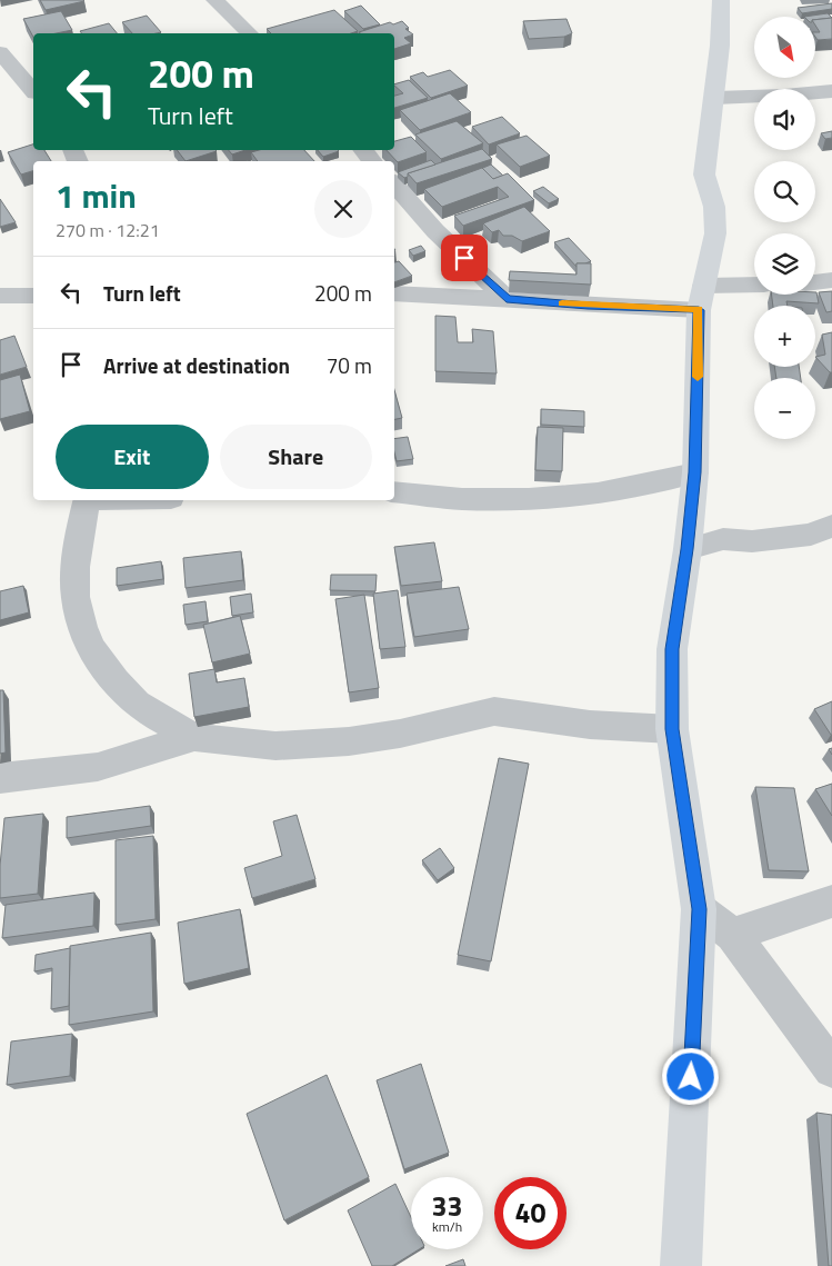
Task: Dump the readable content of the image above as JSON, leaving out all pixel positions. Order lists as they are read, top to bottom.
{
  "north": "bottom right",
  "page": {
    "map_buttons": ["+", "−"],
    "turn": ["200 m", "Turn left"],
    "heading": ["1 min", "270 m · 12:21"],
    "list": [
      {
        "name": "Turn left",
        "value": "200 m"
      },
      {
        "name": "Arrive at destination",
        "value": "70 m"
      }
    ],
    "buttons": ["Exit", "Share"],
    "speed": "33 km/h",
    "limit": "40"
  }
}
